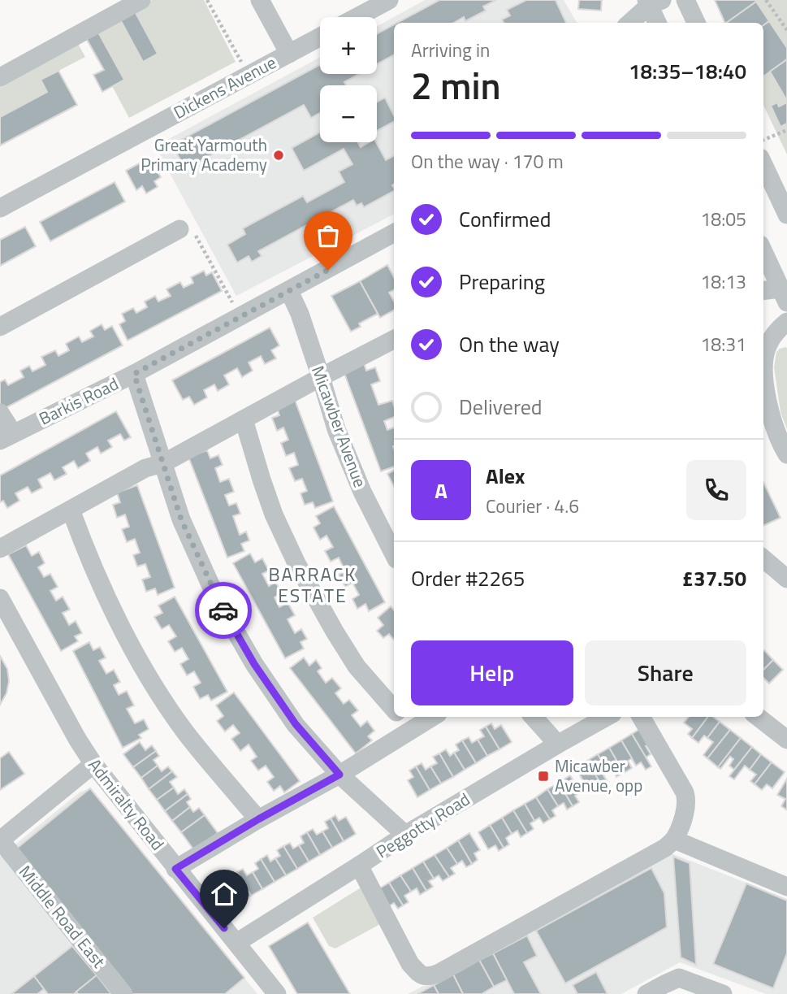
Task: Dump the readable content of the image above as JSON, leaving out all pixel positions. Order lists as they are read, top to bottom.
{
  "streets": {
    "street": [
      "Dickens Avenue",
      "Barkis Road",
      "Micawber Avenue",
      "Admiralty Road",
      "Peggotty Road",
      "Middle Road East"
    ]
  },
  "crossings": [
    ["Barkis Road", "Micawber Avenue"],
    ["Admiralty Road", "Peggotty Road"]
  ],
  "districts": ["BARRACK ESTATE"],
  "places": {
    "other": ["Great Yarmouth Primary Academy"],
    "transit": ["Micawber Avenue, opp"]
  },
  "page": {
    "map_buttons": ["+", "−"],
    "heading": ["2 min", "Arriving in", "18:35–18:40"],
    "panel": [
      "Alex",
      "Courier · 4.6",
      "Order #2265",
      "£37.50"
    ],
    "bar": "On the way · 170 m",
    "list": [
      ["Confirmed", "18:05"],
      ["Preparing", "18:13"],
      ["On the way", "18:31"],
      "Delivered"
    ],
    "round": "A",
    "buttons": ["Help", "Share"]
  }
}
